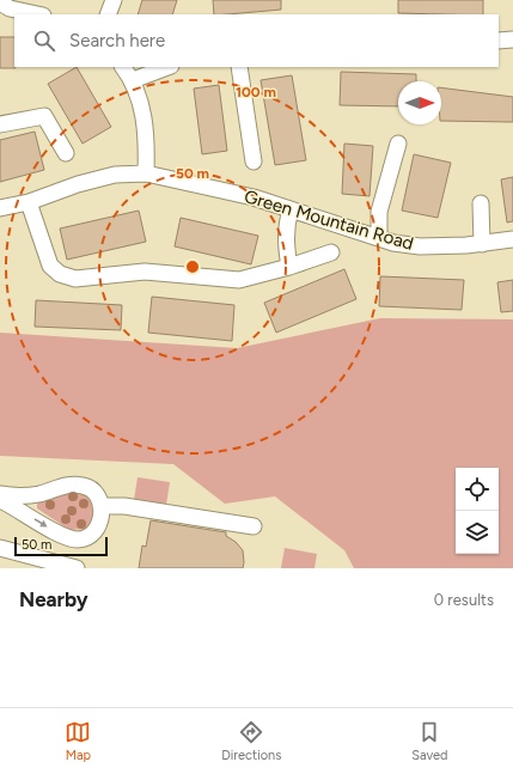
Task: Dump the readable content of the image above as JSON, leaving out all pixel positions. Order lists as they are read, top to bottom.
{
  "streets": {
    "street": ["Green Mountain Road"]
  },
  "scale_bar": "50 m",
  "north": "right",
  "page": {
    "search": "Search here",
    "scale": "50 m",
    "heading": ["Nearby", "0 results"],
    "nav": ["Map", "Directions", "Saved"]
  },
  "rings": ["100 m", "50 m"]
}
